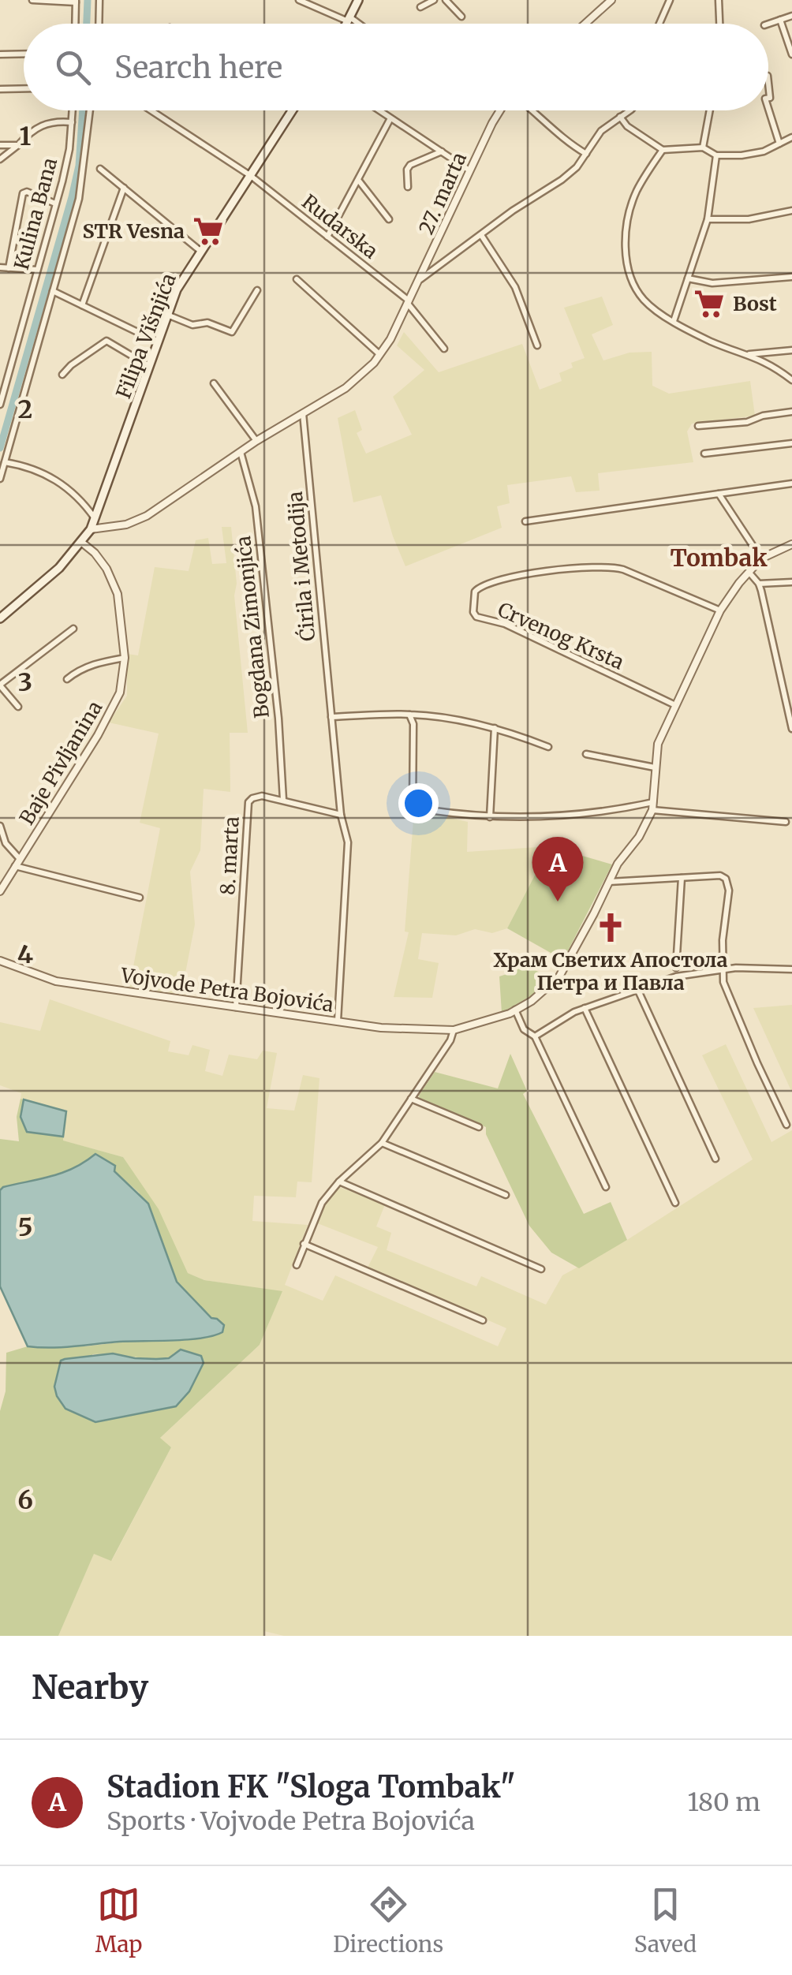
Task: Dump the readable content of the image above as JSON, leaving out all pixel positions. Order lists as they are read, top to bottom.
{
  "streets": {
    "main road": ["Filipa Višnjića"],
    "street": [
      "27. marta",
      "Kulina Bana",
      "Rudarska",
      "Ćirila i Metodija",
      "Bogdana Zimonjića",
      "Crvenog Krsta",
      "Baje Pivljanina",
      "8. marta",
      "Vojvode Petra Bojovića"
    ]
  },
  "crossings": [
    ["27. marta", "Rudarska"],
    ["27. marta", "Filipa Višnjića"],
    ["27. marta", "Ćirila i Metodija"],
    ["27. marta", "Bogdana Zimonjića"],
    ["Rudarska", "Filipa Višnjića"],
    ["Filipa Višnjića", "Baje Pivljanina"],
    ["Ćirila i Metodija", "8. marta"],
    ["Ćirila i Metodija", "Vojvode Petra Bojovića"],
    ["Bogdana Zimonjića", "8. marta"],
    ["Crvenog Krsta", "Vojvode Petra Bojovića"],
    ["8. marta", "Vojvode Petra Bojovića"]
  ],
  "districts": ["Tombak"],
  "places": {
    "supermarket": ["STR Vesna", "Bost"],
    "church": ["Храм Светих Апостола Петра и Павла"]
  },
  "page": {
    "search": "Search here",
    "pins": "A",
    "heading": "Nearby",
    "list": [
      {
        "mark": "A",
        "name": "Stadion FK \"Sloga Tombak\"",
        "note": "Sports · Vojvode Petra Bojovića",
        "value": "180 m"
      }
    ],
    "nav": ["Map", "Directions", "Saved"]
  },
  "grid": {
    "rows": [
      "1",
      "2",
      "3",
      "4",
      "5",
      "6"
    ]
  }
}
